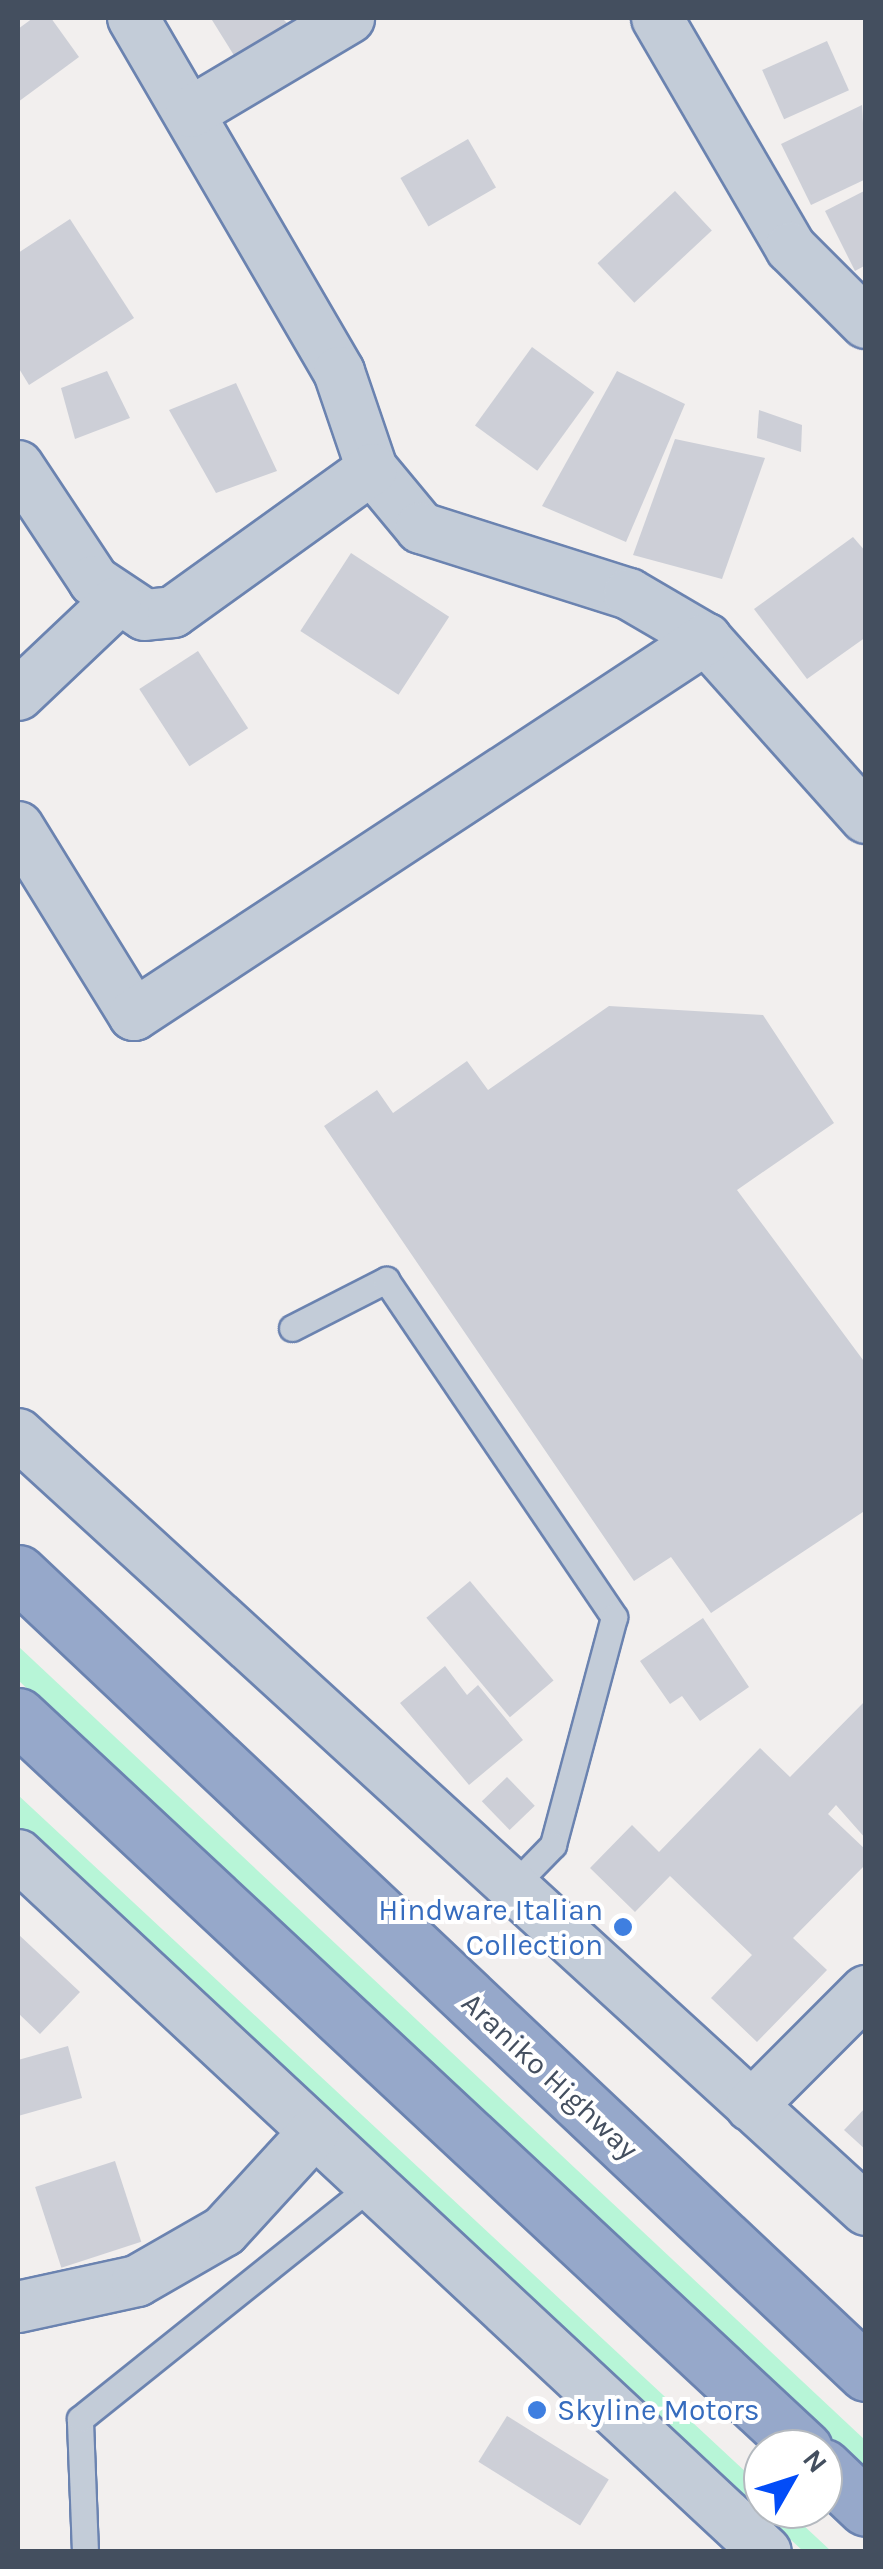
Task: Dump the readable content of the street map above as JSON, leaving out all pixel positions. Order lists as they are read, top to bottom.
{
  "streets": {
    "highway": ["Araniko Highway"]
  },
  "places": ["Hindware Italian Collection", "Skyline Motors"],
  "north": "top right"
}
